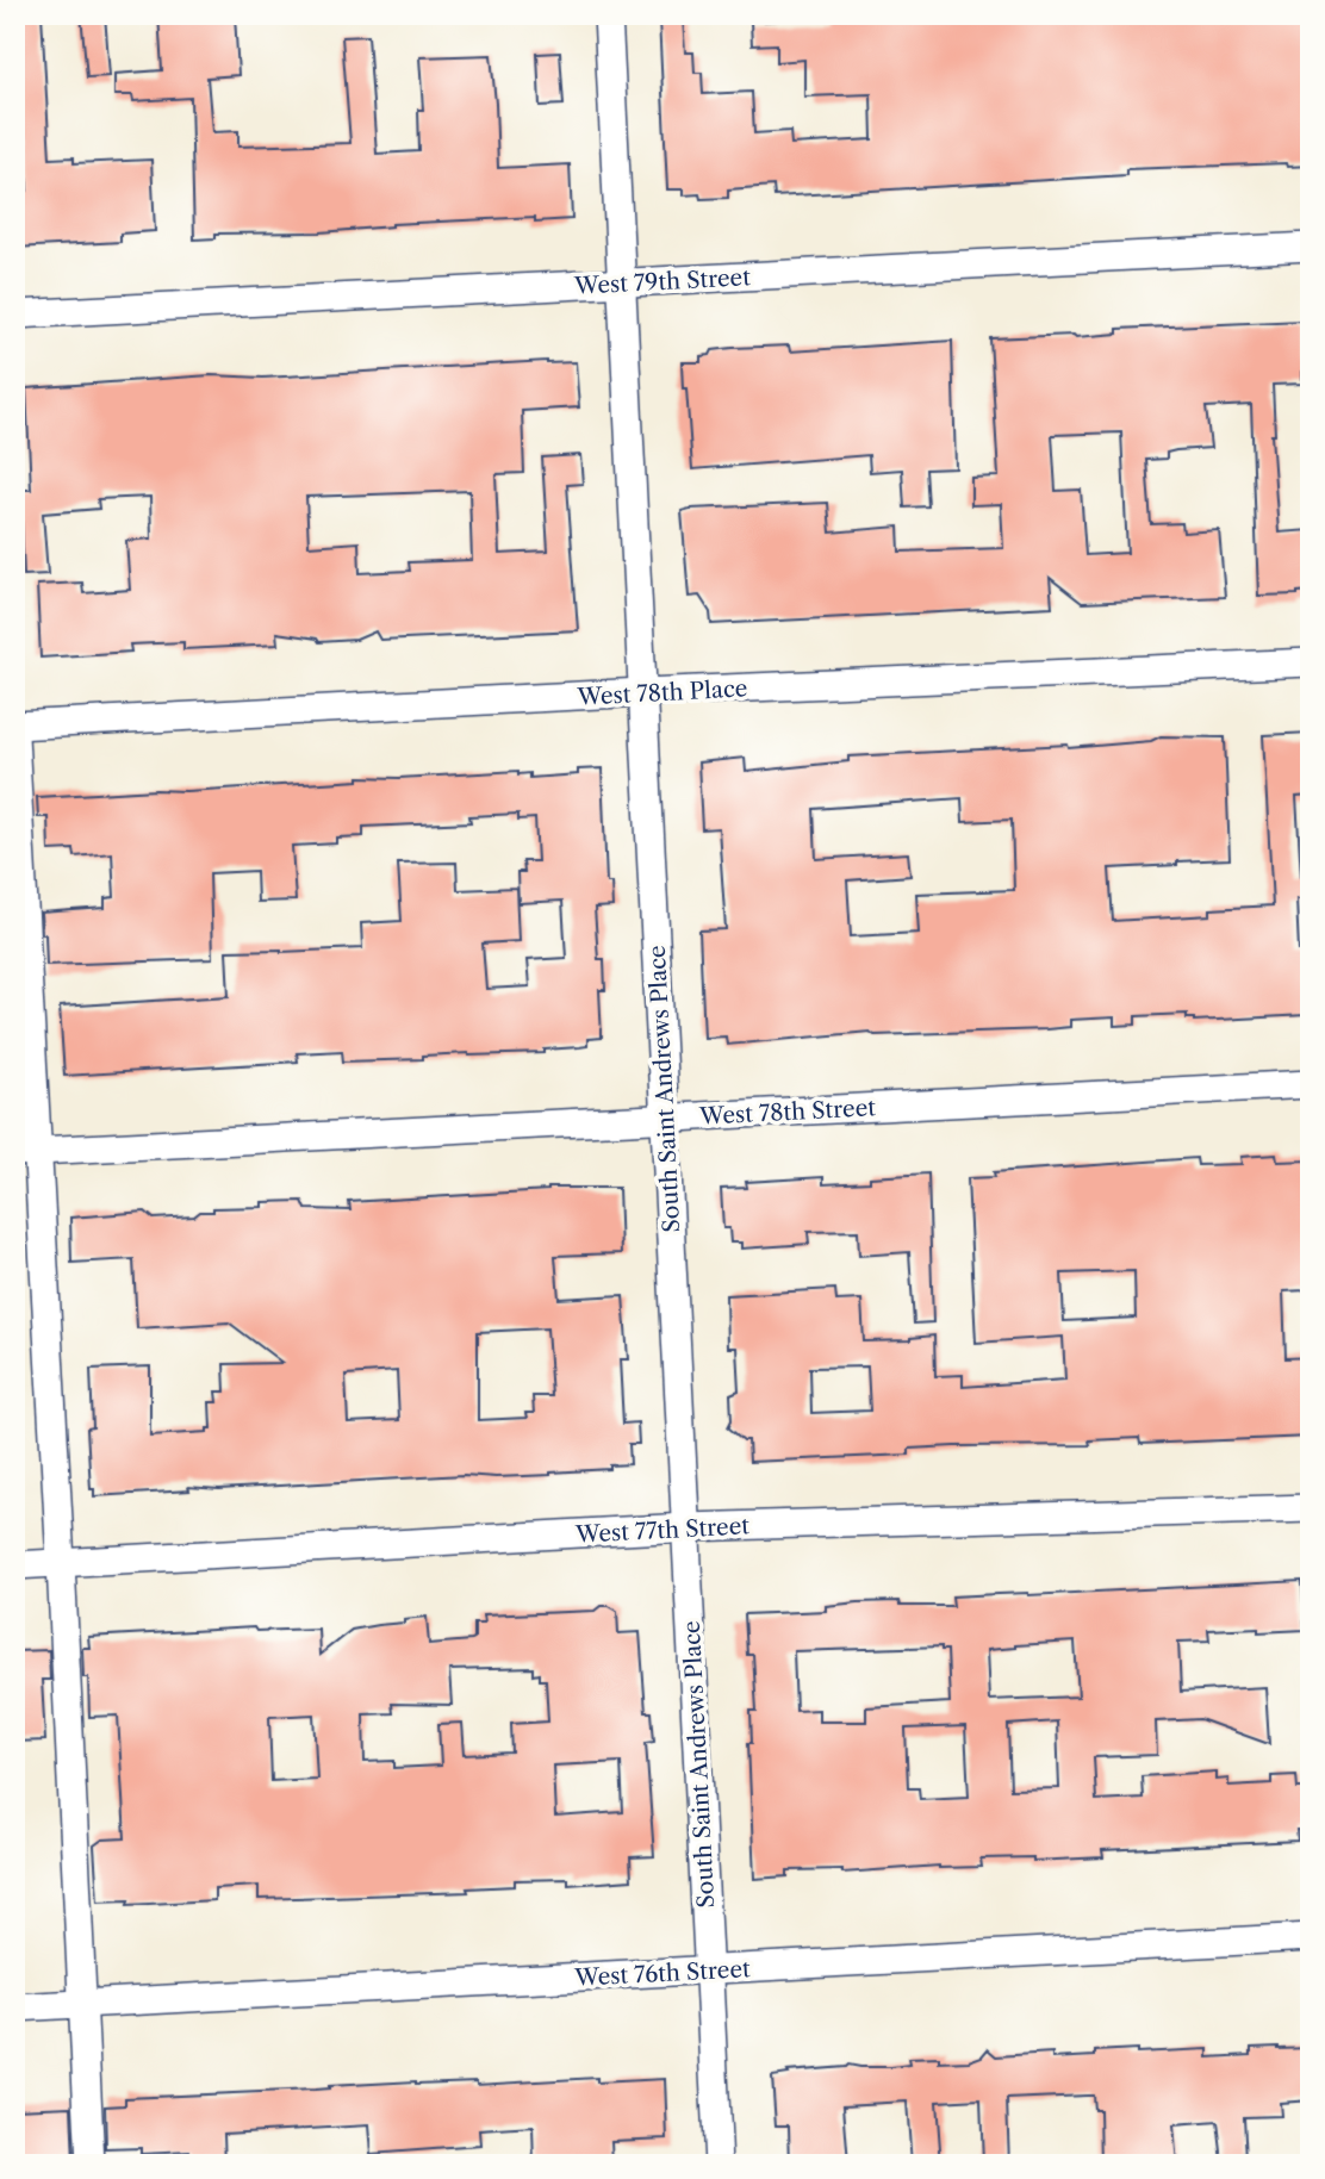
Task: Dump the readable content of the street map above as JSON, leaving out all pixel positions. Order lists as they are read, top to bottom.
{
  "streets": {
    "street": [
      "West 79th Street",
      "West 78th Place",
      "South Saint Andrews Place",
      "West 78th Street",
      "West 77th Street",
      "West 76th Street"
    ]
  },
  "crossings": [
    ["West 79th Street", "South Saint Andrews Place"],
    ["West 78th Place", "South Saint Andrews Place"],
    ["South Saint Andrews Place", "West 78th Street"],
    ["South Saint Andrews Place", "West 77th Street"],
    ["South Saint Andrews Place", "West 76th Street"]
  ]
}
